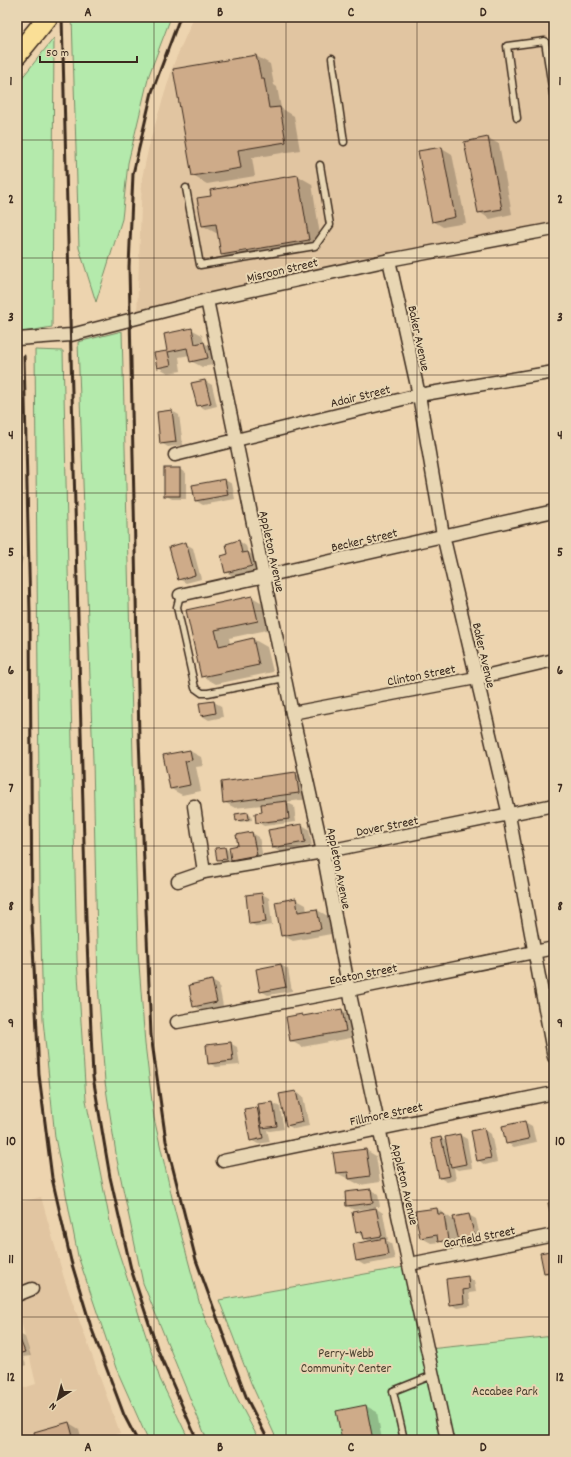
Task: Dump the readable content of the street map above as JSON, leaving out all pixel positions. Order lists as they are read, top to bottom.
{
  "streets": {
    "street": [
      "Misroon Street",
      "Baker Avenue",
      "Adair Street",
      "Becker Street",
      "Appleton Avenue",
      "Clinton Street",
      "Dover Street",
      "Easton Street",
      "Fillmore Street",
      "Garfield Street"
    ]
  },
  "crossings": [
    ["Misroon Street", "Baker Avenue"],
    ["Misroon Street", "Appleton Avenue"],
    ["Baker Avenue", "Adair Street"],
    ["Baker Avenue", "Becker Street"],
    ["Baker Avenue", "Clinton Street"],
    ["Baker Avenue", "Dover Street"],
    ["Baker Avenue", "Easton Street"],
    ["Adair Street", "Appleton Avenue"],
    ["Becker Street", "Appleton Avenue"],
    ["Appleton Avenue", "Clinton Street"],
    ["Appleton Avenue", "Dover Street"],
    ["Appleton Avenue", "Easton Street"],
    ["Appleton Avenue", "Fillmore Street"],
    ["Appleton Avenue", "Garfield Street"]
  ],
  "parks": ["Perry-Webb Community Center", "Accabee Park"],
  "scale_bar": "50 m",
  "north": "bottom left",
  "grid": {
    "columns": [
      "A",
      "B",
      "C",
      "D"
    ],
    "rows": [
      "1",
      "2",
      "3",
      "4",
      "5",
      "6",
      "7",
      "8",
      "9",
      "10",
      "11",
      "12"
    ]
  }
}
